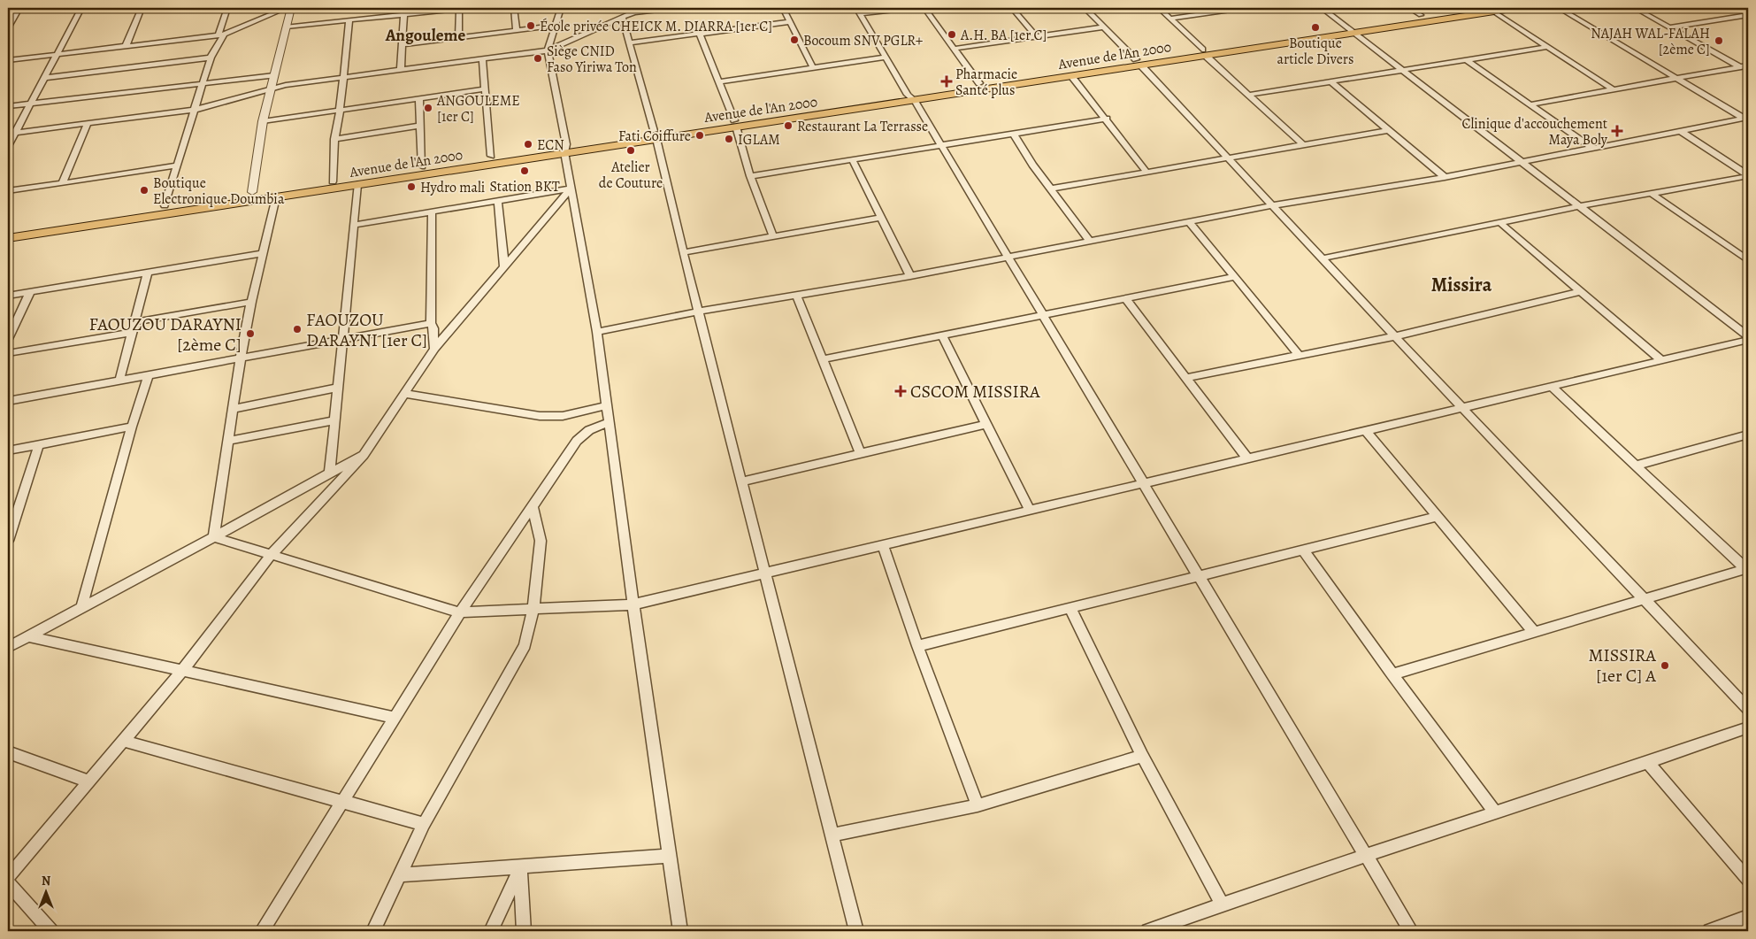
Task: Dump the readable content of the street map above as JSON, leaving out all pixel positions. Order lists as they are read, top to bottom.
{
  "streets": {
    "main road": ["Avenue de l'An 2000"]
  },
  "districts": ["Angouleme", "Missira"],
  "places": {
    "other": [
      "École privée CHEICK M. DIARRA [1er C]",
      "Boutique article Divers",
      "A.H. BA [1er C]",
      "Bocoum SNV PGLR+",
      "NAJAH WAL-FALAH [2ème C]",
      "Siège CNID Faso Yiriwa Ton",
      "ANGOULEME [1er C]",
      "Restaurant La Terrasse",
      "Fati Coiffure",
      "IGLAM",
      "ECN",
      "Atelier de Couture",
      "Station BKT",
      "Hydro mali",
      "Boutique Electronique Doumbia",
      "FAOUZOU DARAYNI [1er C]",
      "FAOUZOU DARAYNI [2ème C]",
      "MISSIRA [1er C] A"
    ],
    "health": ["Pharmacie Santé plus", "Clinique d'accouchement Maya Boly", "CSCOM MISSIRA"]
  },
  "north": "top"
}
